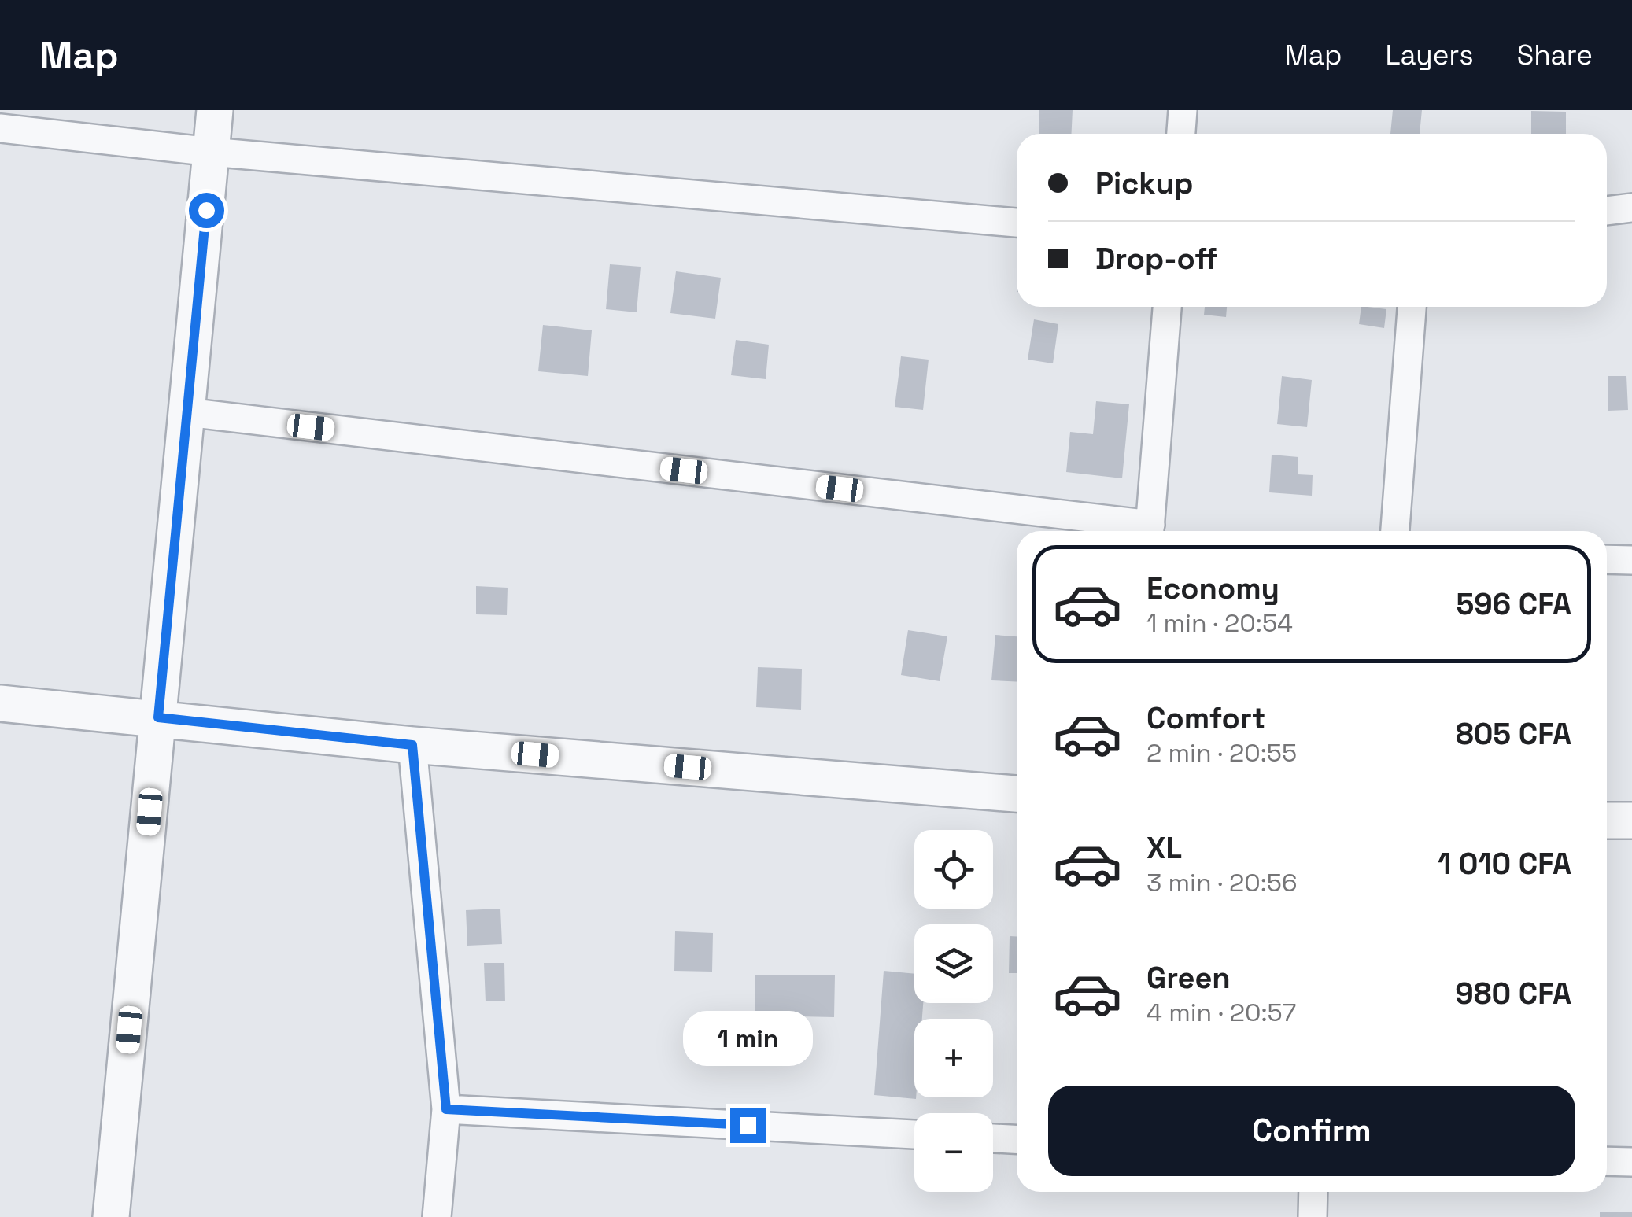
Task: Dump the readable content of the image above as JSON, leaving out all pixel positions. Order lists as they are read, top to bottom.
{
  "page": {
    "header": "Map",
    "nav": ["Map", "Layers", "Share"],
    "banner": ["Pickup", "Drop-off"],
    "list": [
      {
        "name": "Economy",
        "note": "1 min · 20:54",
        "value": "596 CFA"
      },
      {
        "name": "Comfort",
        "note": "2 min · 20:55",
        "value": "805 CFA"
      },
      {
        "name": "XL",
        "note": "3 min · 20:56",
        "value": "1 010 CFA"
      },
      {
        "name": "Green",
        "note": "4 min · 20:57",
        "value": "980 CFA"
      }
    ],
    "map_buttons": ["+", "−"],
    "bubble": "1 min",
    "buttons": "Confirm"
  }
}
